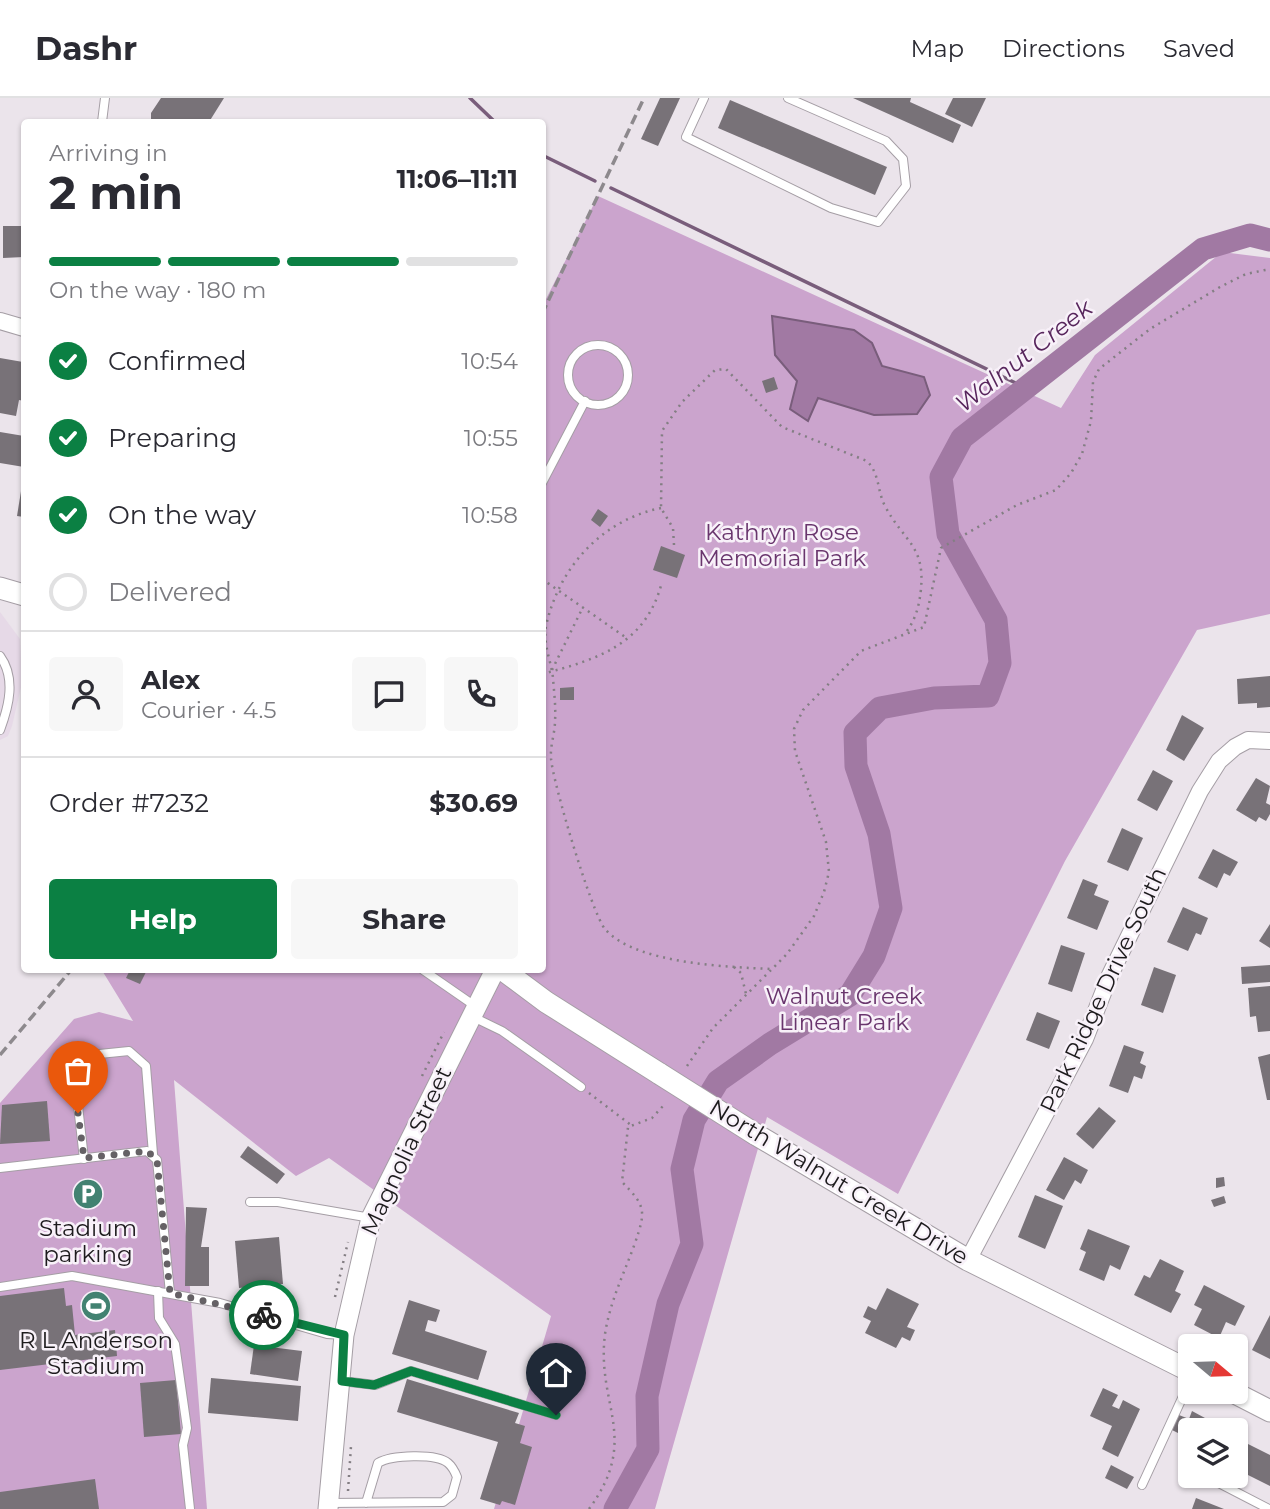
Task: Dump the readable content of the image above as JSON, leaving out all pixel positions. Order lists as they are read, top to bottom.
{
  "streets": {
    "main road": ["North Walnut Creek Drive"],
    "street": ["Park Ridge Drive South", "Magnolia Street"]
  },
  "crossings": [
    ["Park Ridge Drive South", "North Walnut Creek Drive"]
  ],
  "water": ["Walnut Creek"],
  "parks": ["Kathryn Rose Memorial Park", "Walnut Creek Linear Park"],
  "places": {
    "parking": ["Stadium parking"],
    "sports": ["R L Anderson Stadium"]
  },
  "north": "right",
  "page": {
    "header": "Dashr",
    "nav": ["Map", "Directions", "Saved"],
    "heading": ["2 min", "Arriving in", "11:06–11:11"],
    "panel": [
      "Alex",
      "Courier · 4.5",
      "Order #7232",
      "$30.69"
    ],
    "bar": "On the way · 180 m",
    "list": [
      ["Confirmed", "10:54"],
      ["Preparing", "10:55"],
      ["On the way", "10:58"],
      "Delivered"
    ],
    "buttons": ["Help", "Share"]
  }
}
